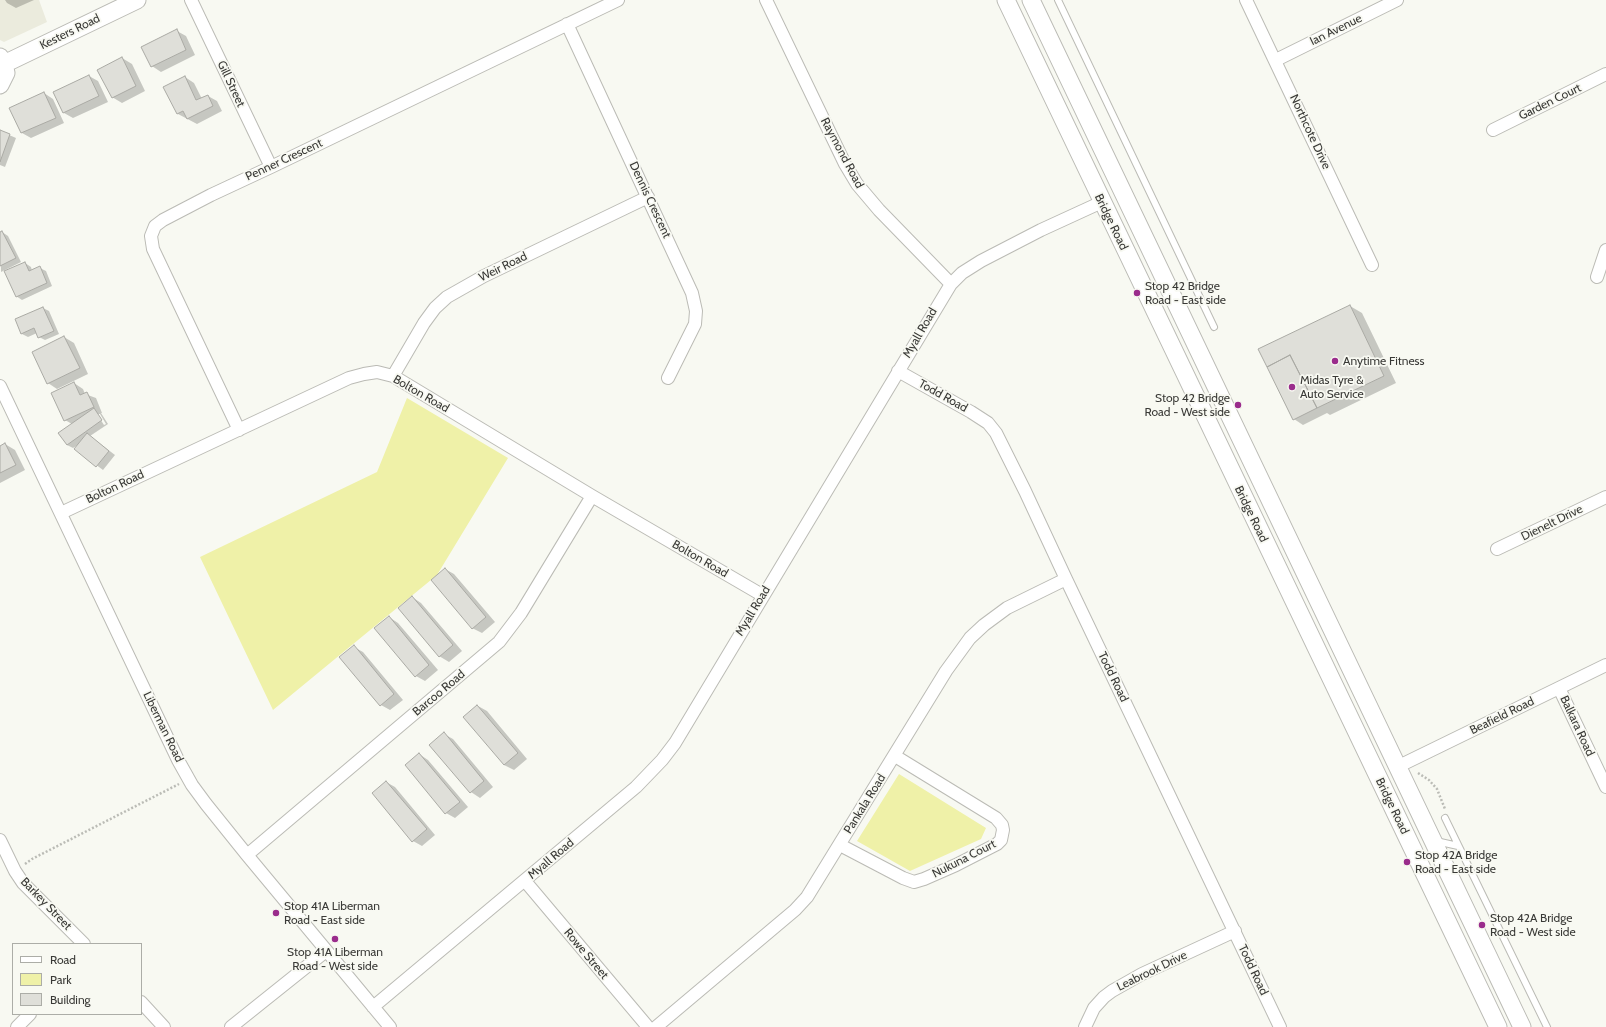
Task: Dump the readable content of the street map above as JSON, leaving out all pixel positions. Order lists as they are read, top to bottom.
{
  "streets": {
    "main road": ["Kesters Road", "Bridge Road"],
    "street": [
      "Ian Avenue",
      "Gill Street",
      "Garden Court",
      "Northcote Drive",
      "Raymond Road",
      "Penner Crescent",
      "Dennis Crescent",
      "Weir Road",
      "Myall Road",
      "Bolton Road",
      "Todd Road",
      "Dienelt Drive",
      "Barcoo Road",
      "Beafield Road",
      "Balkara Road",
      "Liberman Road",
      "Pankala Road",
      "Nukuna Court",
      "Barkey Street",
      "Rowe Street",
      "Leabrook Drive"
    ]
  },
  "crossings": [
    ["Ian Avenue", "Northcote Drive"],
    ["Gill Street", "Penner Crescent"],
    ["Raymond Road", "Myall Road"],
    ["Penner Crescent", "Dennis Crescent"],
    ["Penner Crescent", "Bolton Road"],
    ["Dennis Crescent", "Weir Road"],
    ["Bridge Road", "Myall Road"],
    ["Bridge Road", "Beafield Road"],
    ["Weir Road", "Bolton Road"],
    ["Myall Road", "Bolton Road"],
    ["Myall Road", "Todd Road"],
    ["Myall Road", "Liberman Road"],
    ["Myall Road", "Rowe Street"],
    ["Bolton Road", "Barcoo Road"],
    ["Bolton Road", "Liberman Road"],
    ["Todd Road", "Pankala Road"],
    ["Todd Road", "Leabrook Drive"],
    ["Barcoo Road", "Liberman Road"],
    ["Beafield Road", "Balkara Road"],
    ["Pankala Road", "Nukuna Court"]
  ],
  "places": [
    "Stop 42 Bridge Road - East side",
    "Anytime Fitness",
    "Midas Tyre & Auto Service",
    "Stop 42 Bridge Road - West side",
    "Stop 42A Bridge Road - East side",
    "Stop 41A Liberman Road - East side",
    "Stop 42A Bridge Road - West side",
    "Stop 41A Liberman Road - West side"
  ],
  "legend": ["Road", "Park", "Building"]
}
